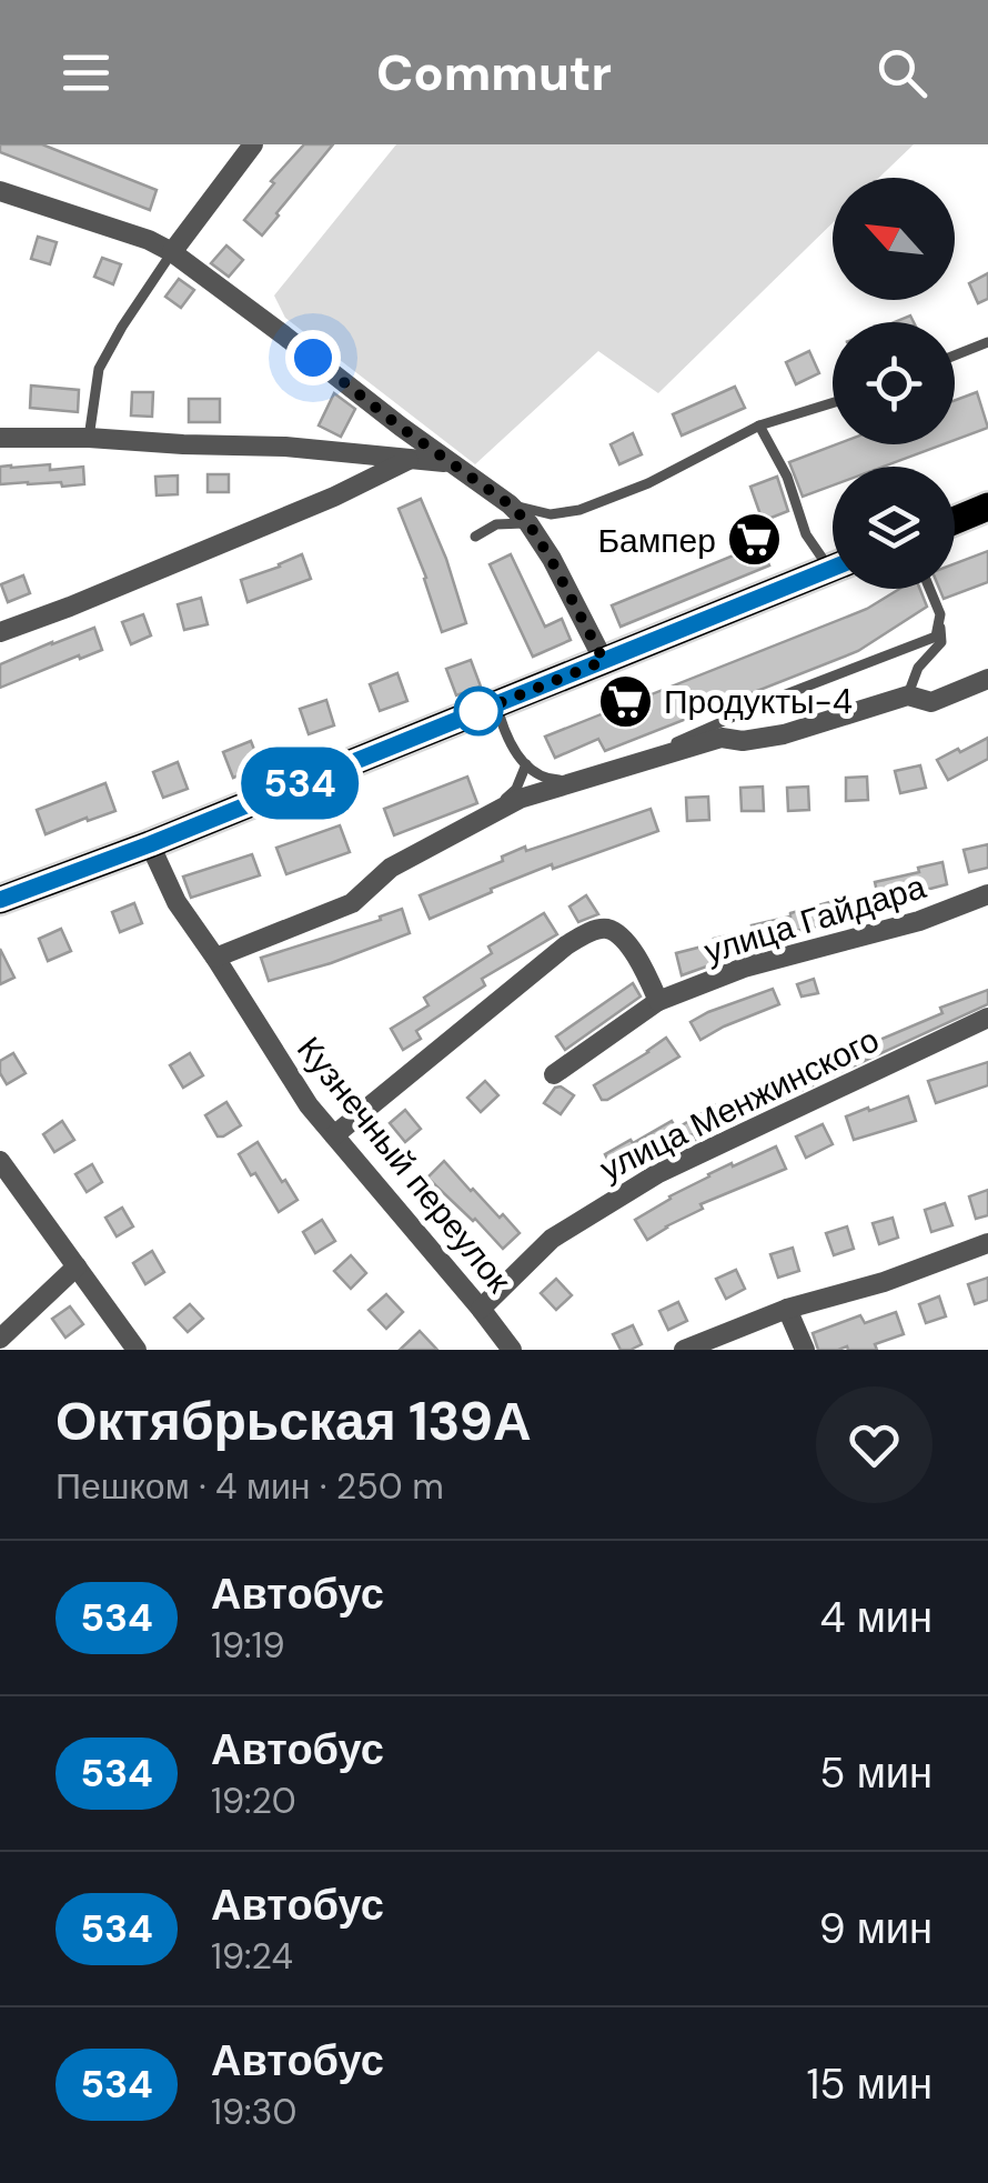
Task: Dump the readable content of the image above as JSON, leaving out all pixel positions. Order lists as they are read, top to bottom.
{
  "streets": {
    "street": ["улица Гайдара", "улица Менжинского", "Кузнечный переулок"]
  },
  "crossings": [
    ["улица Менжинского", "Кузнечный переулок"]
  ],
  "places": {
    "supermarket": ["Бампер", "Продукты-4"]
  },
  "lines": ["bus line 534"],
  "north": "top left",
  "page": {
    "header": "Commutr",
    "on_map": "534",
    "heading": ["Октябрьская 139А", "Пешком · 4 мин · 250 m"],
    "list": [
      {
        "mark": "534",
        "name": "Автобус",
        "note": "19:19",
        "value": "4 мин"
      },
      {
        "mark": "534",
        "name": "Автобус",
        "note": "19:20",
        "value": "5 мин"
      },
      {
        "mark": "534",
        "name": "Автобус",
        "note": "19:24",
        "value": "9 мин"
      },
      {
        "mark": "534",
        "name": "Автобус",
        "note": "19:30",
        "value": "15 мин"
      }
    ]
  }
}
